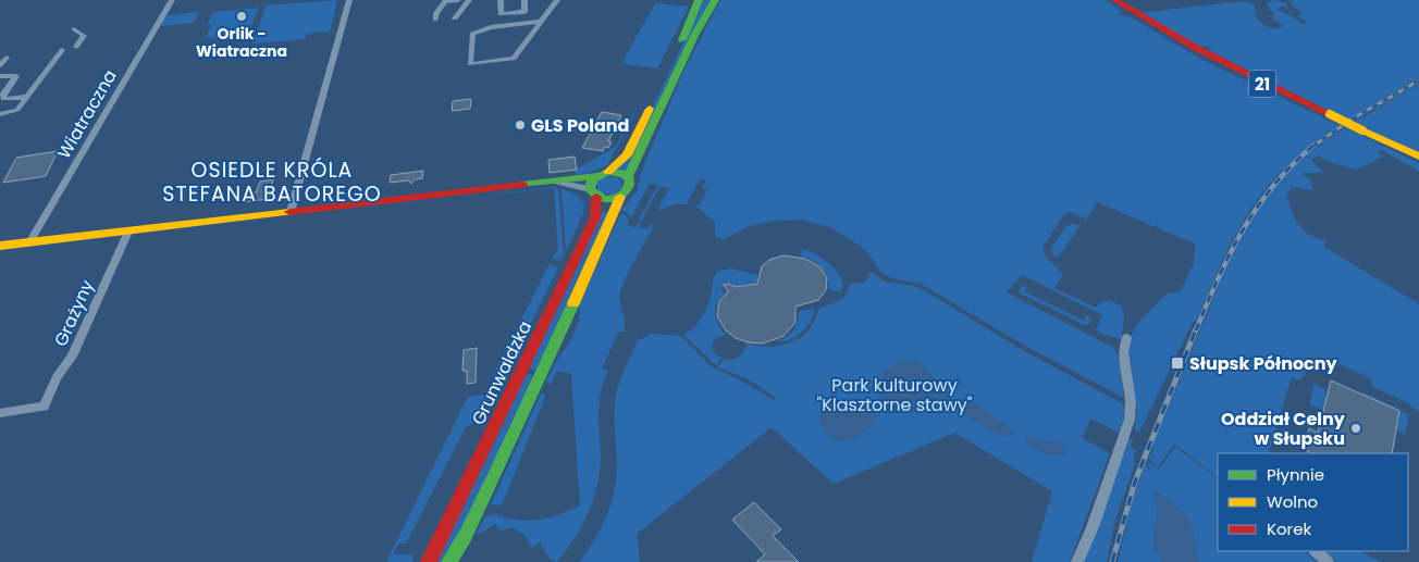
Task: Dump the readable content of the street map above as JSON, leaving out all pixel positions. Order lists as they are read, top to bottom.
{
  "streets": {
    "street": [
      "21",
      "Wiatraczna",
      "Grażyny",
      "Grunwaldzka"
    ]
  },
  "districts": ["OSIEDLE KRÓLA STEFANA BATOREGO"],
  "parks": ["Park kulturowy \"Klasztorne stawy\""],
  "places": {
    "other": ["Orlik - Wiatraczna", "GLS Poland", "Oddział Celny w Słupsku"],
    "transit": ["Słupsk Północny"]
  },
  "legend": ["Płynnie", "Wolno", "Korek"]
}
